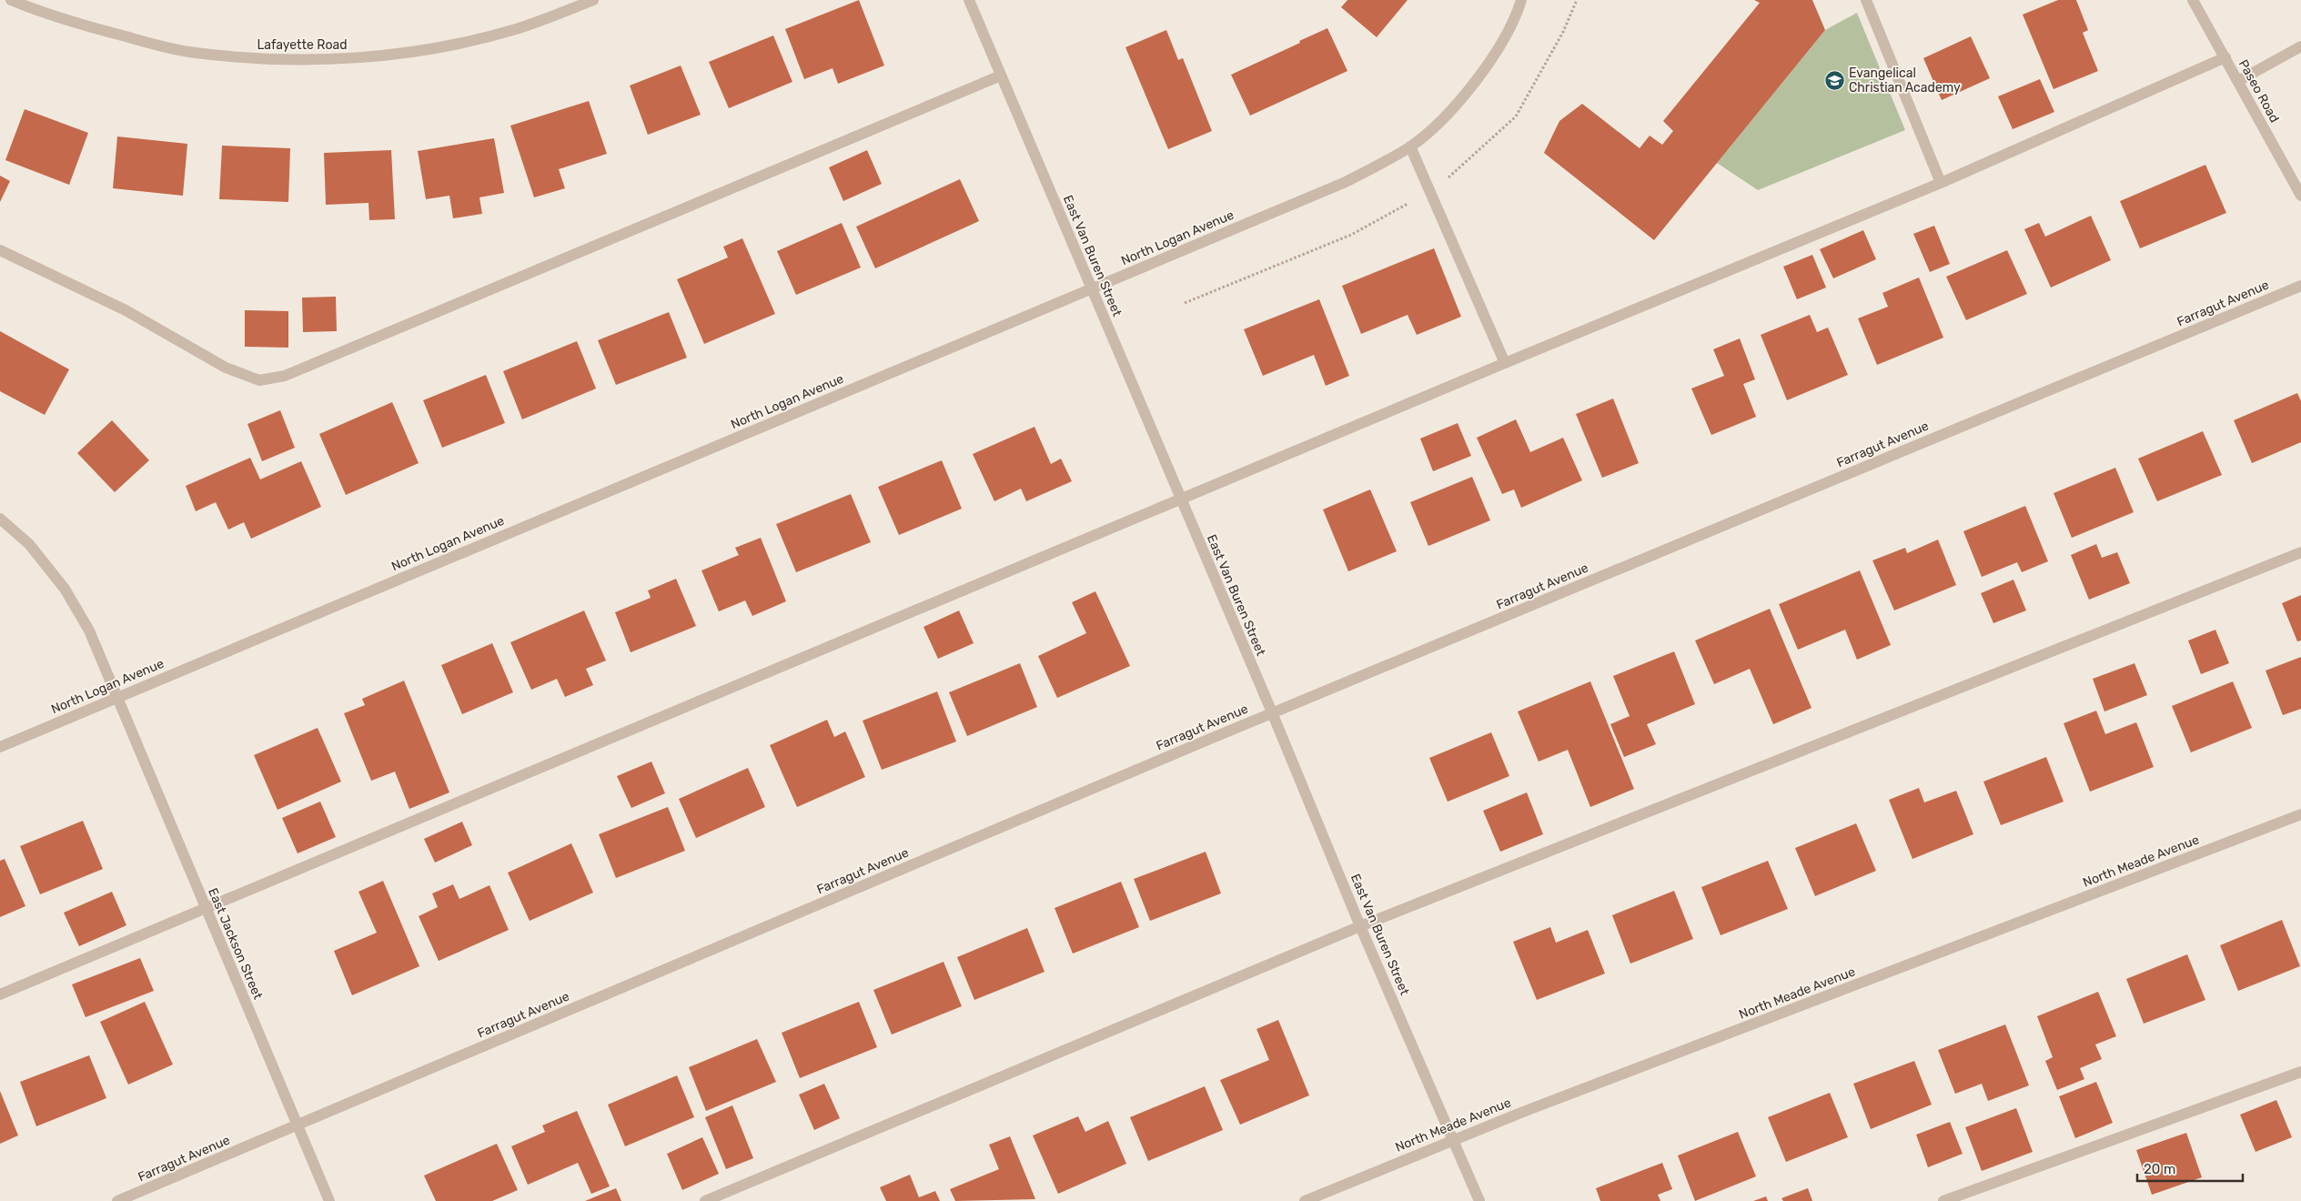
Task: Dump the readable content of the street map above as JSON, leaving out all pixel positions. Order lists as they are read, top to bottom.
{
  "streets": {
    "street": [
      "Lafayette Road",
      "Paseo Road",
      "North Logan Avenue",
      "East Van Buren Street",
      "Farragut Avenue",
      "North Meade Avenue",
      "East Jackson Street"
    ]
  },
  "crossings": [
    ["North Logan Avenue", "East Van Buren Street"],
    ["North Logan Avenue", "East Jackson Street"],
    ["East Van Buren Street", "Farragut Avenue"],
    ["East Van Buren Street", "North Meade Avenue"],
    ["Farragut Avenue", "East Jackson Street"]
  ],
  "places": {
    "school or university": ["Evangelical Christian Academy"]
  },
  "scale_bar": "20 m"
}
